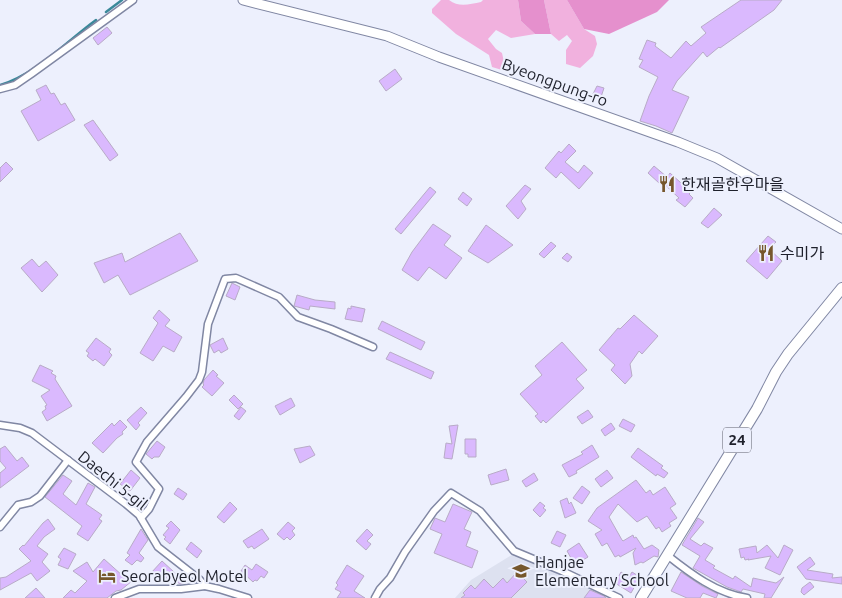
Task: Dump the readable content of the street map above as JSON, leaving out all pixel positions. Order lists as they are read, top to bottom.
{
  "streets": {
    "main road": ["Byeongpung-ro", "24"],
    "street": ["Daechi 5-gil"]
  },
  "places": {
    "restaurant": ["한재골한우마을", "수미가"],
    "school or university": ["Hanjae Elementary School"],
    "hotel": ["Seorabyeol Motel"]
  }
}
